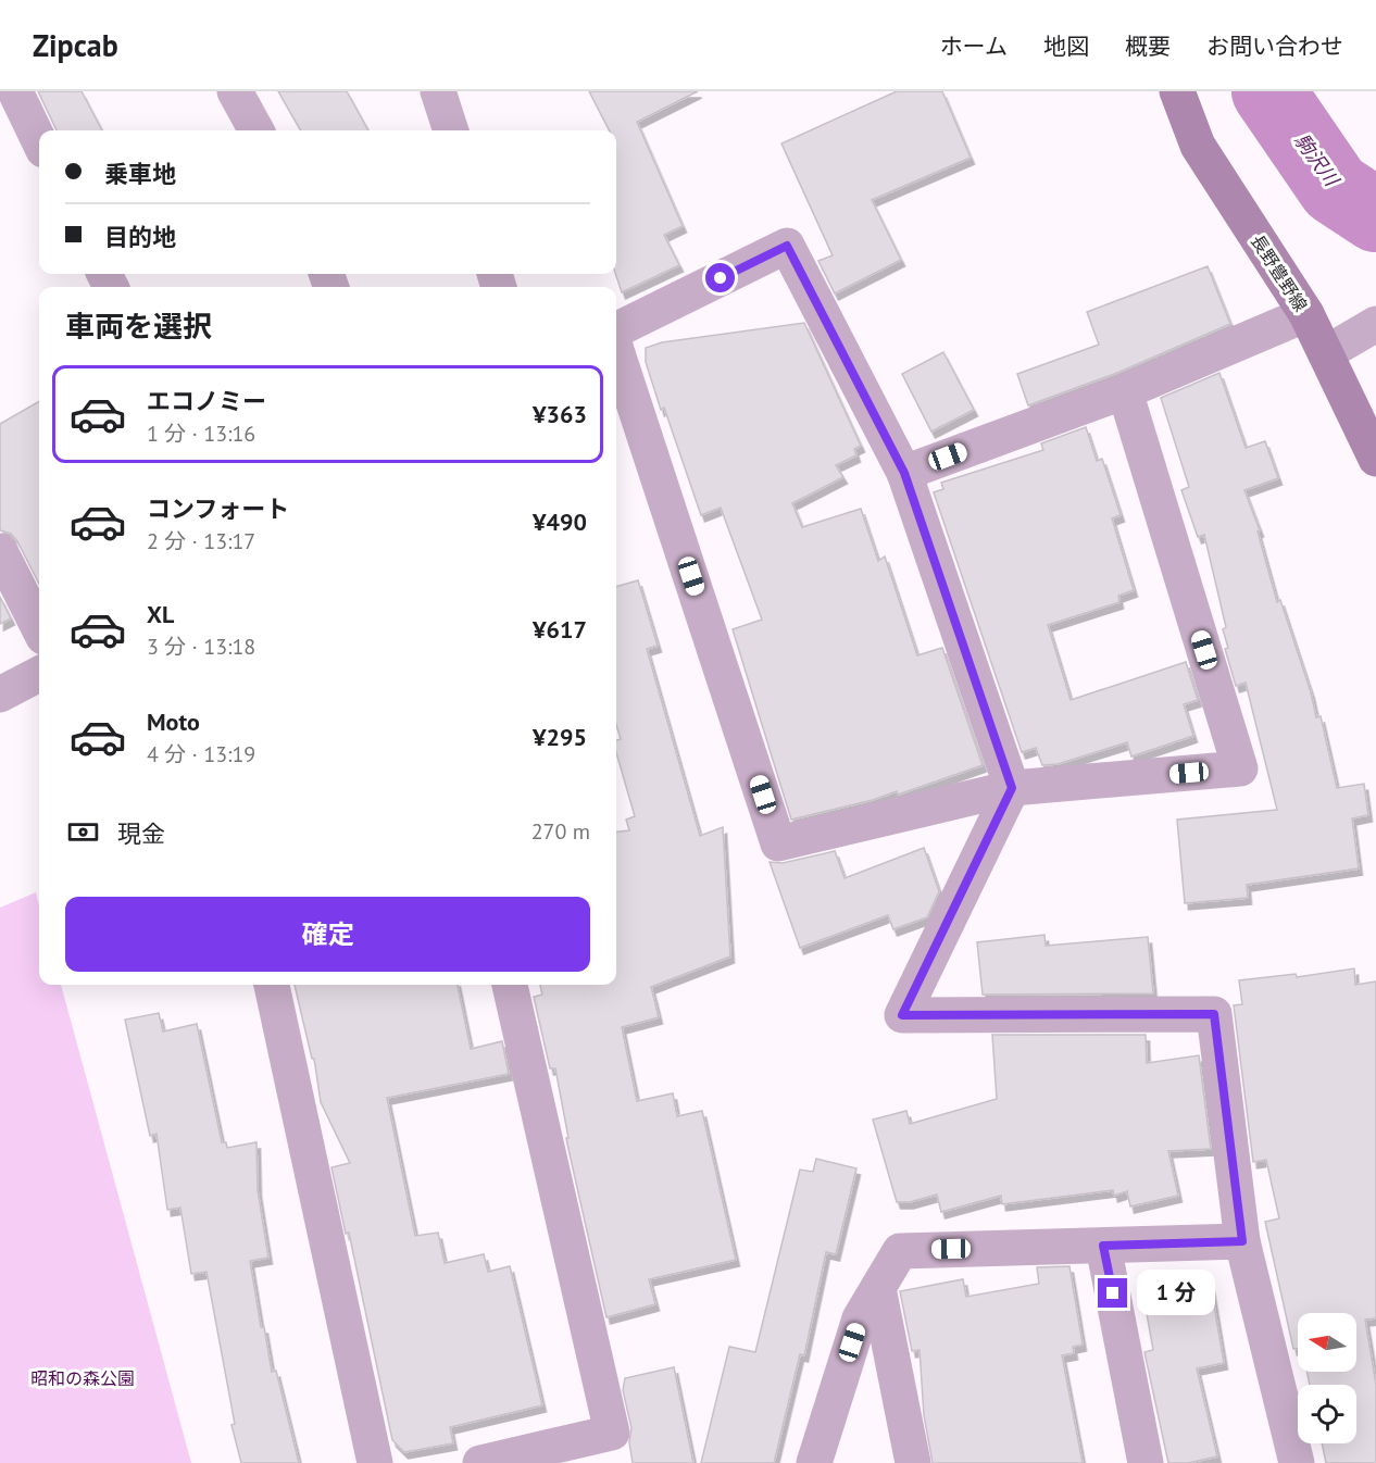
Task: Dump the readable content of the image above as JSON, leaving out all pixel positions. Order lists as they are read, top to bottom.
{
  "streets": {
    "main road": ["長野豊野線"]
  },
  "water": ["駒沢川"],
  "parks": ["昭和の森公園"],
  "north": "left",
  "page": {
    "header": "Zipcab",
    "nav": [
      "ホーム",
      "地図",
      "概要",
      "お問い合わせ"
    ],
    "banner": ["乗車地", "目的地"],
    "heading": "車両を選択",
    "list": [
      {
        "name": "エコノミー",
        "note": "1 分 · 13:16",
        "value": "¥363"
      },
      {
        "name": "コンフォート",
        "note": "2 分 · 13:17",
        "value": "¥490"
      },
      {
        "name": "XL",
        "note": "3 分 · 13:18",
        "value": "¥617"
      },
      {
        "name": "Moto",
        "note": "4 分 · 13:19",
        "value": "¥295"
      }
    ],
    "pay": ["現金", "270 m"],
    "buttons": "確定",
    "bubble": "1 分"
  }
}
